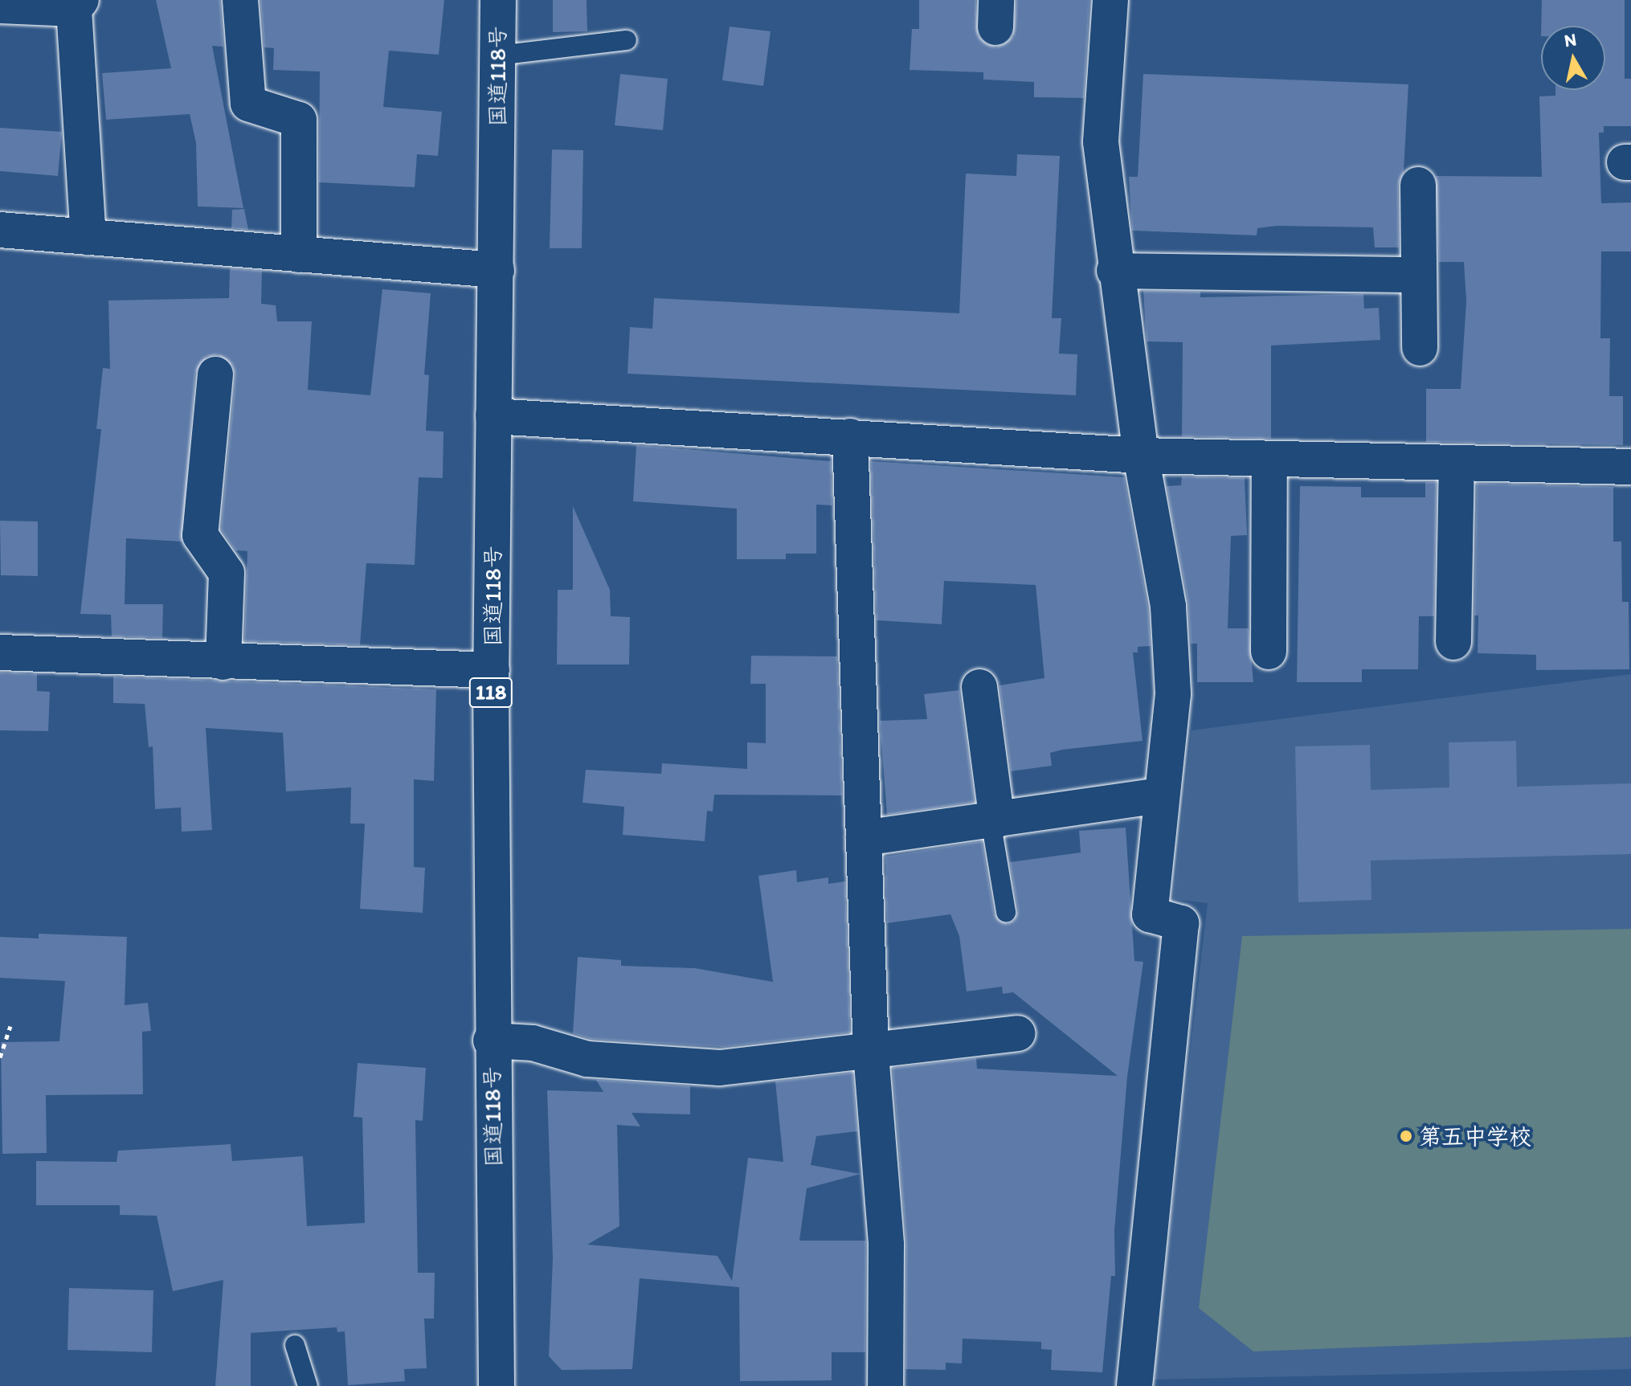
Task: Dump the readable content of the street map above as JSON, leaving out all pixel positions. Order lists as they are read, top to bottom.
{
  "streets": {
    "main road": ["国道118号", "118"]
  },
  "places": ["第五中学校"],
  "north": "top"
}
